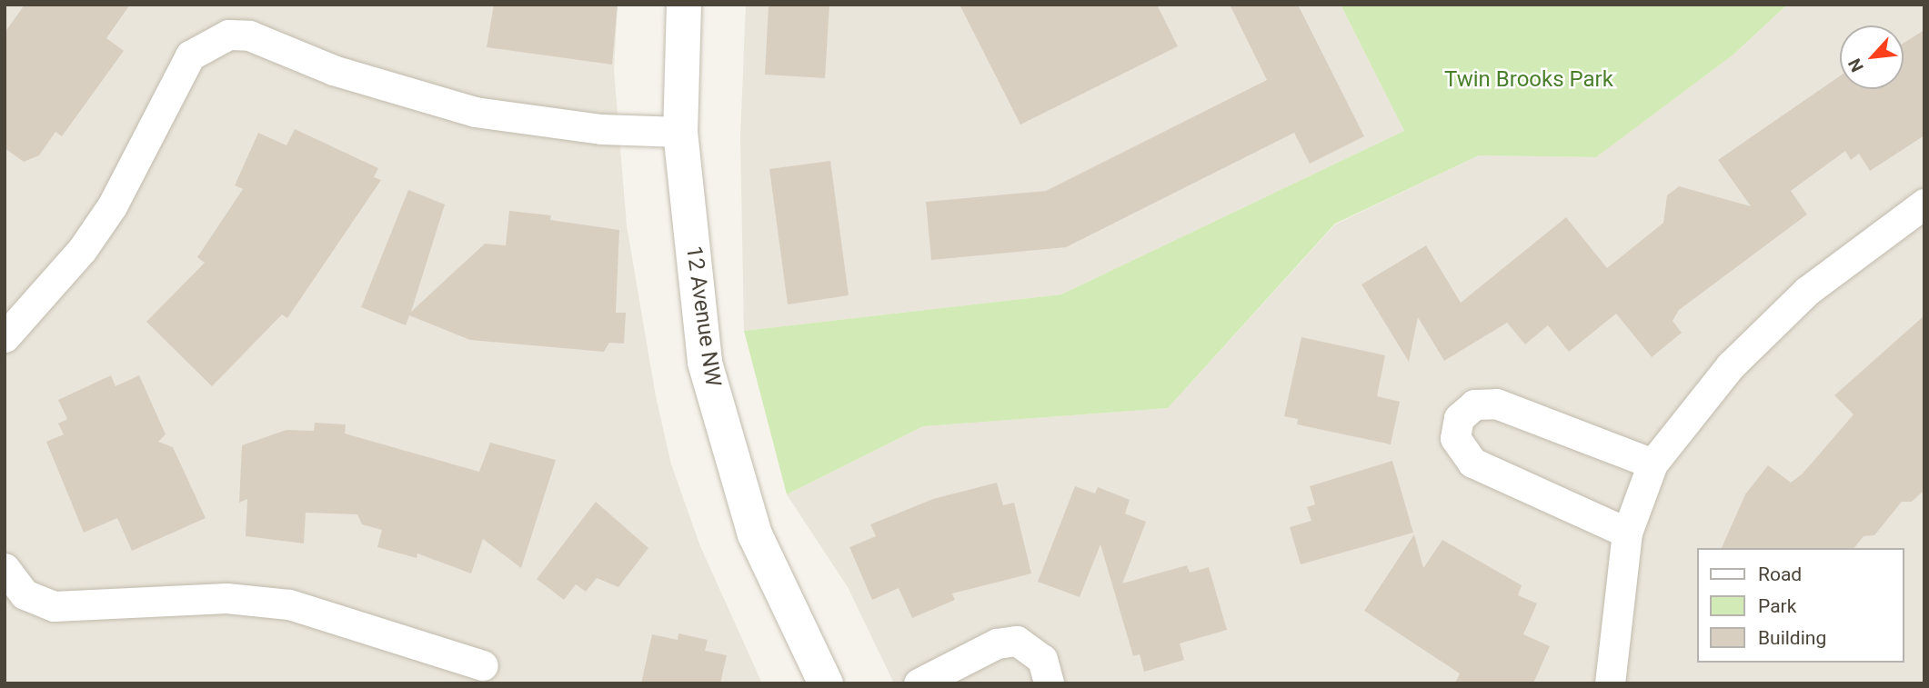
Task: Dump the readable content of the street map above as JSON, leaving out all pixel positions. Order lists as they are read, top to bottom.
{
  "streets": {
    "street": ["12 Avenue NW"]
  },
  "parks": ["Twin Brooks Park"],
  "legend": ["Road", "Park", "Building"],
  "north": "bottom left"
}
